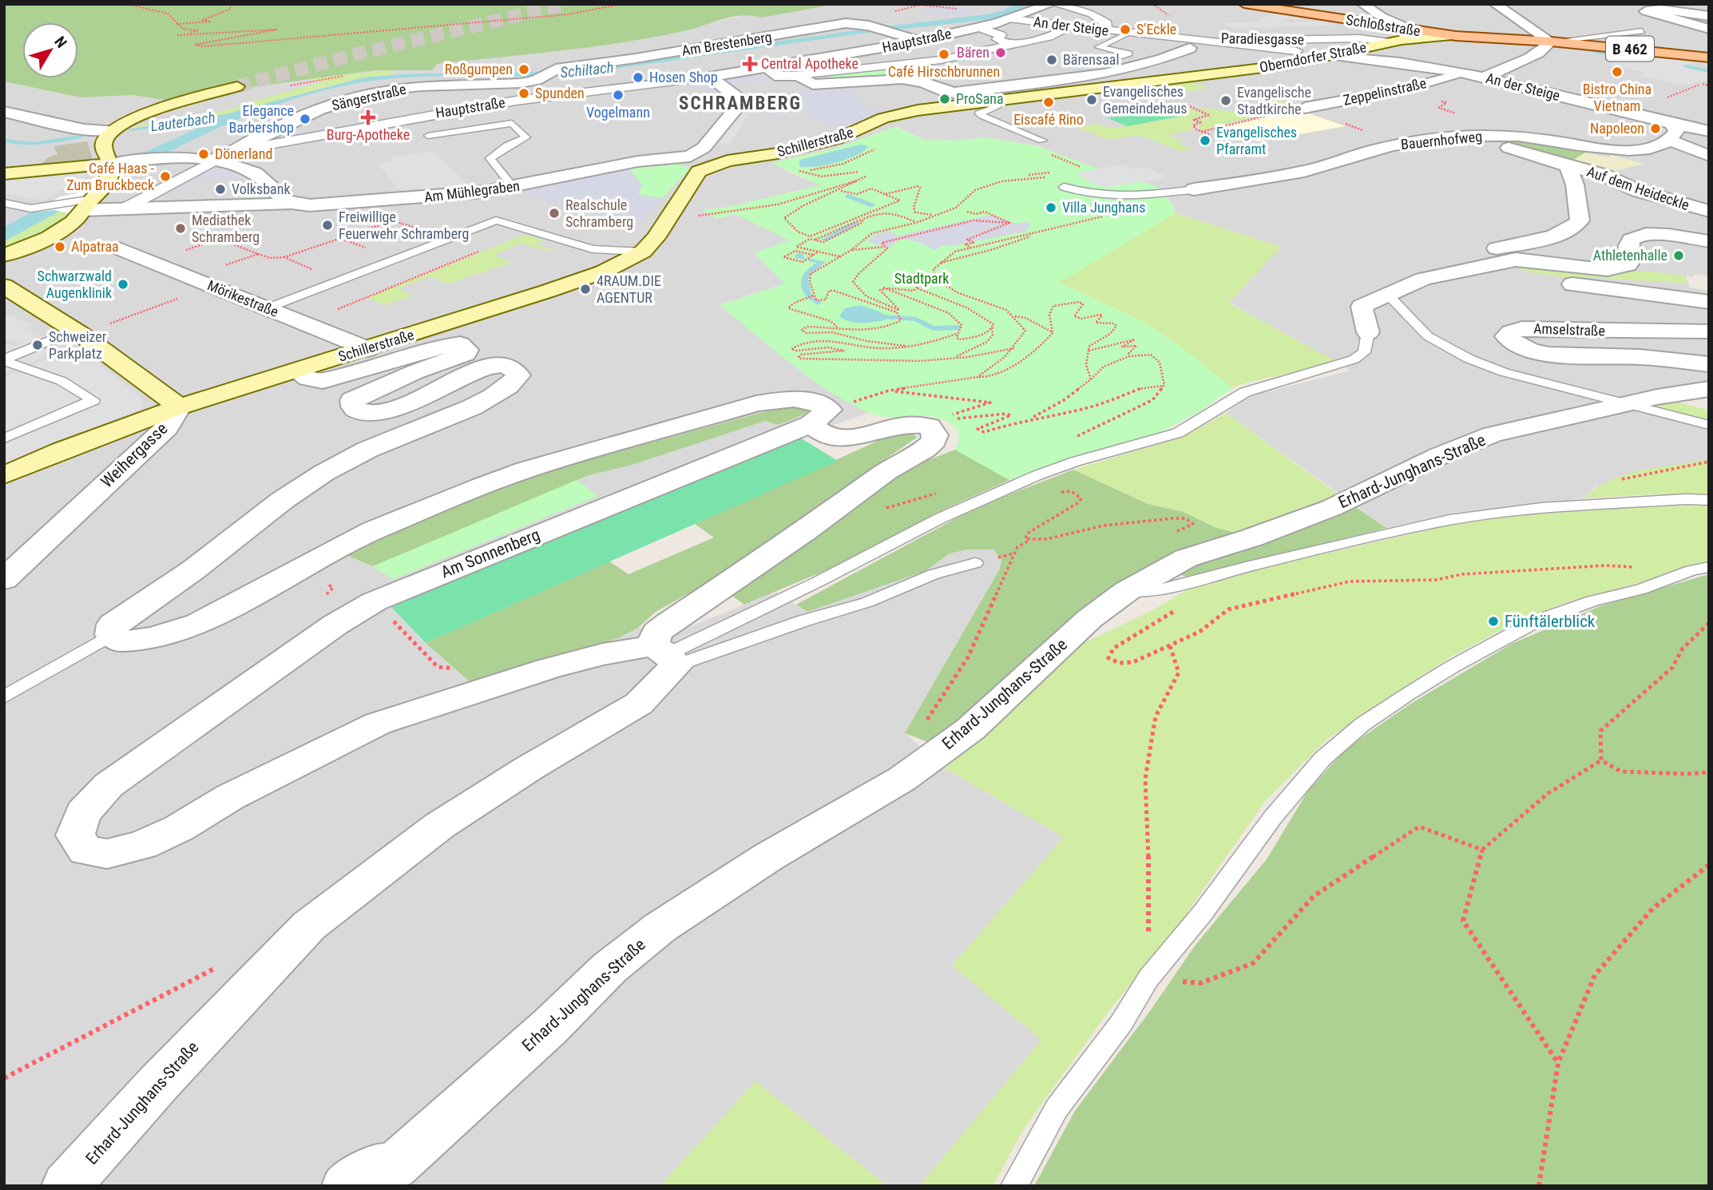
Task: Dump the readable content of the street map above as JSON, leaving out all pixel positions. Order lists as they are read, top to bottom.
{
  "streets": {
    "main road": [
      "Schloßstraße",
      "B 462",
      "Oberndorfer Straße",
      "Schillerstraße",
      "Weihergasse"
    ],
    "street": [
      "An der Steige",
      "Paradiesgasse",
      "Hauptstraße",
      "Am Brestenberg",
      "Zeppelinstraße",
      "Sängerstraße",
      "Bauernhofweg",
      "Auf dem Heideckle",
      "Am Mühlegraben",
      "Mörikestraße",
      "Amselstraße",
      "Erhard-Junghans-Straße",
      "Am Sonnenberg"
    ]
  },
  "crossings": [
    ["Schloßstraße", "Paradiesgasse"],
    ["Schloßstraße", "B 462"],
    ["Schloßstraße", "Oberndorfer Straße"],
    ["An der Steige", "Paradiesgasse"],
    ["An der Steige", "Hauptstraße"],
    ["An der Steige", "Oberndorfer Straße"],
    ["An der Steige", "Zeppelinstraße"],
    ["An der Steige", "Bauernhofweg"],
    ["Paradiesgasse", "B 462"],
    ["Paradiesgasse", "Oberndorfer Straße"],
    ["Hauptstraße", "Am Brestenberg"],
    ["Hauptstraße", "Sängerstraße"],
    ["Am Brestenberg", "Sängerstraße"],
    ["B 462", "Oberndorfer Straße"],
    ["Oberndorfer Straße", "Schillerstraße"],
    ["Bauernhofweg", "Auf dem Heideckle"],
    ["Schillerstraße", "Mörikestraße"],
    ["Schillerstraße", "Weihergasse"],
    ["Erhard-Junghans-Straße", "Am Sonnenberg"]
  ],
  "districts": ["SCHRAMBERG"],
  "water": ["Schiltach", "Lauterbach"],
  "parks": ["Stadtpark"],
  "places": {
    "other": [
      "S'Eckle",
      "Bären",
      "Café Hirschbrunnen",
      "Bärensaal",
      "Roßgumpen",
      "Bistro China Vietnam",
      "Hosen Shop",
      "Spunden",
      "Vogelmann",
      "ProSana",
      "Evangelisches Gemeindehaus",
      "Evangelische Stadtkirche",
      "Eiscafé Rino",
      "Elegance Barbershop",
      "Napoleon",
      "Evangelisches Pfarramt",
      "Dönerland",
      "Café Haas - Zum Bruckbeck",
      "Volksbank",
      "Villa Junghans",
      "Realschule Schramberg",
      "Freiwillige Feuerwehr Schramberg",
      "Mediathek Schramberg",
      "Alpatraa",
      "Athletenhalle",
      "Schwarzwald Augenklinik",
      "4RAUM.DIE AGENTUR",
      "Schweizer Parkplatz",
      "Fünftälerblick"
    ],
    "health": ["Central Apotheke", "Burg-Apotheke"]
  },
  "north": "top right"
}
